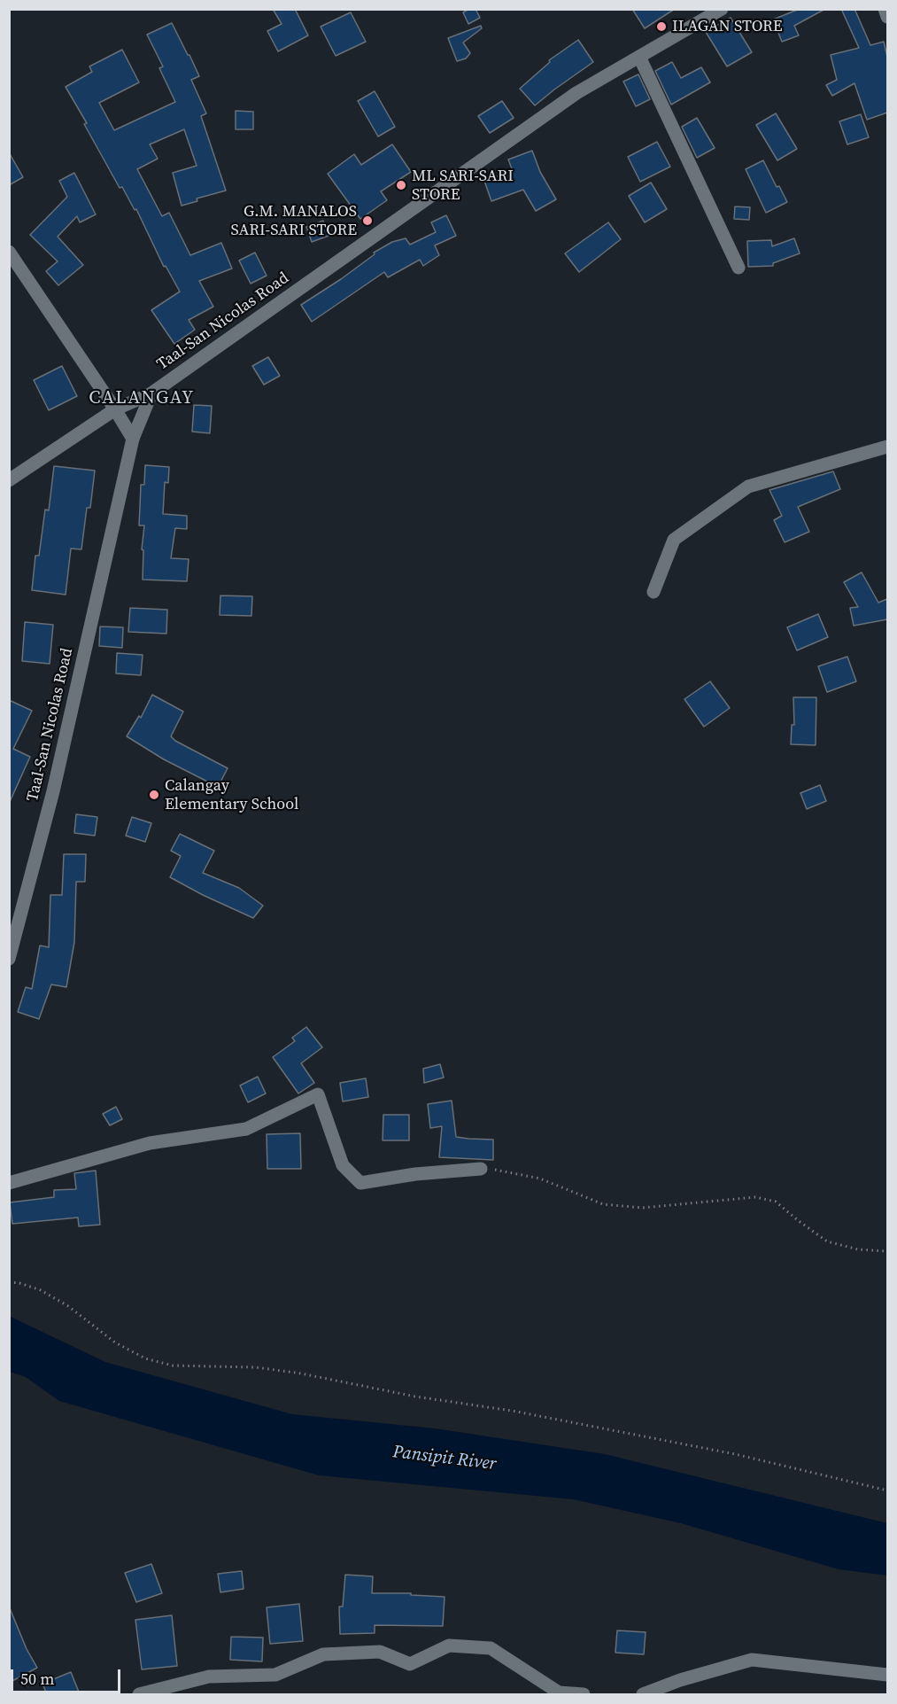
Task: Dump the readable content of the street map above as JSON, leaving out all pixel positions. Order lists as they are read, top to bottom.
{
  "streets": {
    "street": ["Taal-San Nicolas Road"]
  },
  "districts": ["CALANGAY"],
  "water": ["Pansipit River"],
  "places": [
    "ILAGAN STORE",
    "ML SARI-SARI STORE",
    "G.M. MANALOS SARI-SARI STORE",
    "Calangay Elementary School"
  ],
  "scale_bar": "50 m"
}
